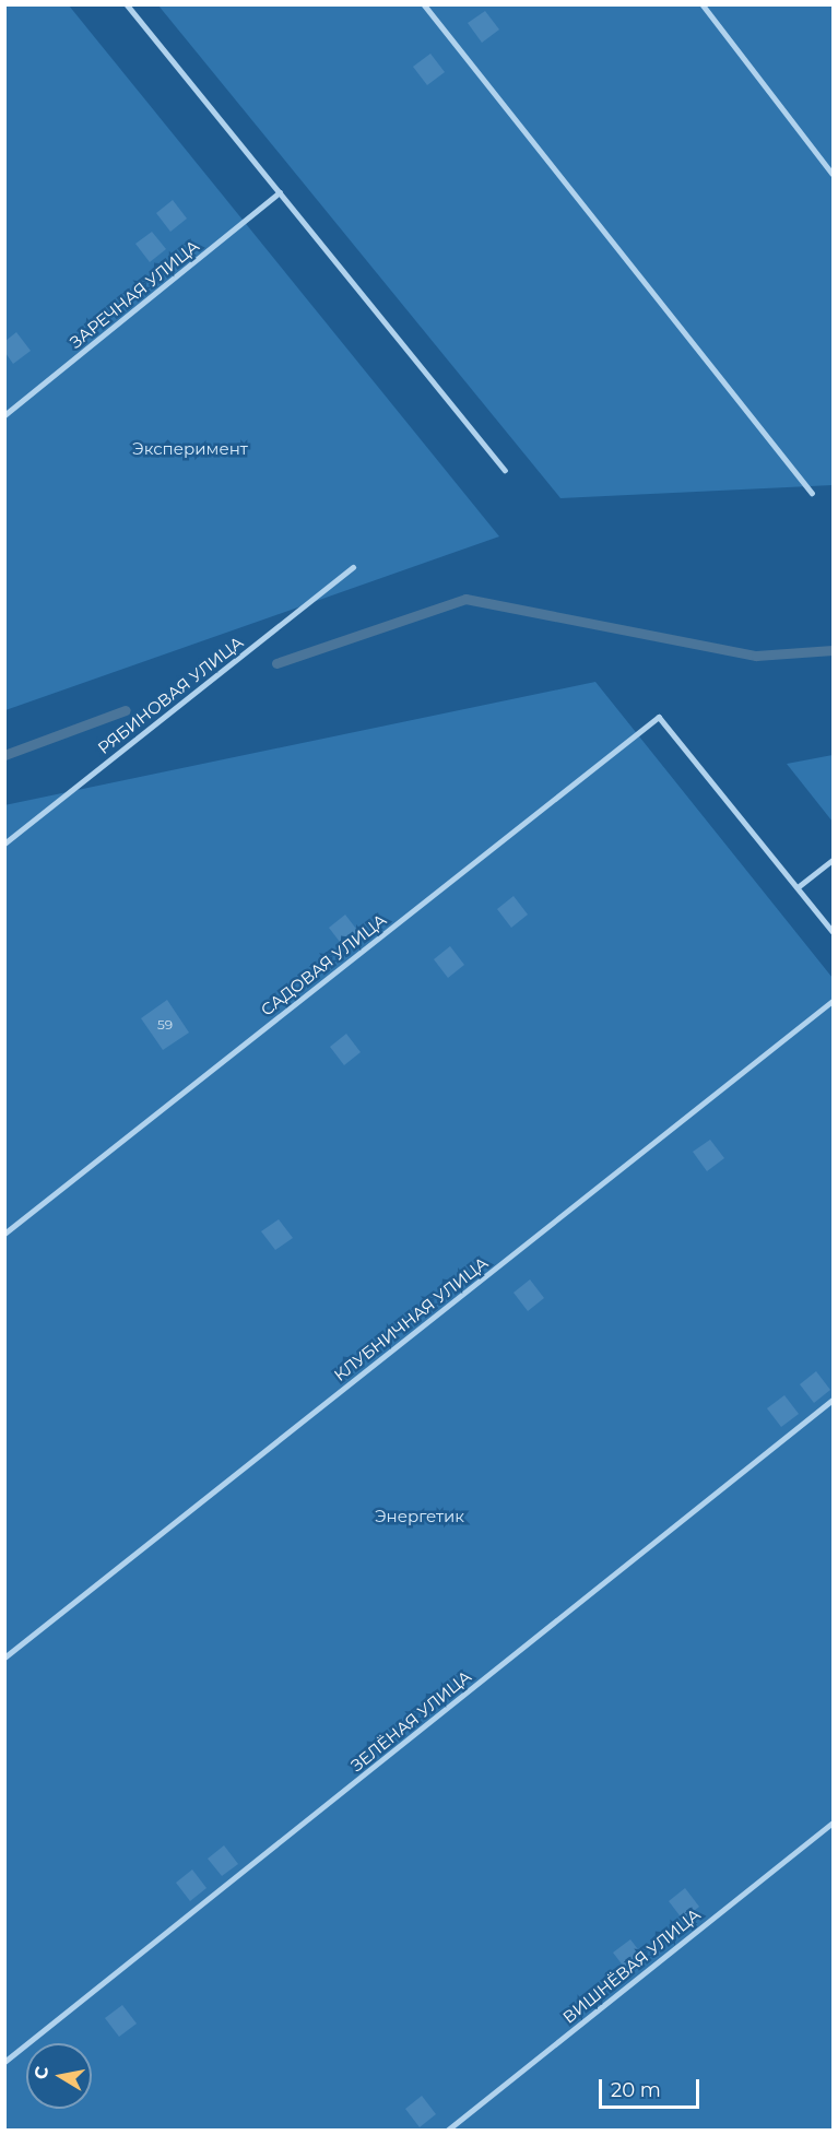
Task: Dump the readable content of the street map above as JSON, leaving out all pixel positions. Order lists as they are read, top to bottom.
{
  "streets": {
    "lane": [
      "ЗАРЕЧНАЯ УЛИЦА",
      "РЯБИНОВАЯ УЛИЦА",
      "САДОВАЯ УЛИЦА",
      "КЛУБНИЧНАЯ УЛИЦА",
      "ЗЕЛЁНАЯ УЛИЦА",
      "ВИШНЁВАЯ УЛИЦА"
    ]
  },
  "parks": ["Эксперимент", "Энергетик"],
  "house_numbers": ["59"],
  "scale_bar": "20 m",
  "north": "left"
}
